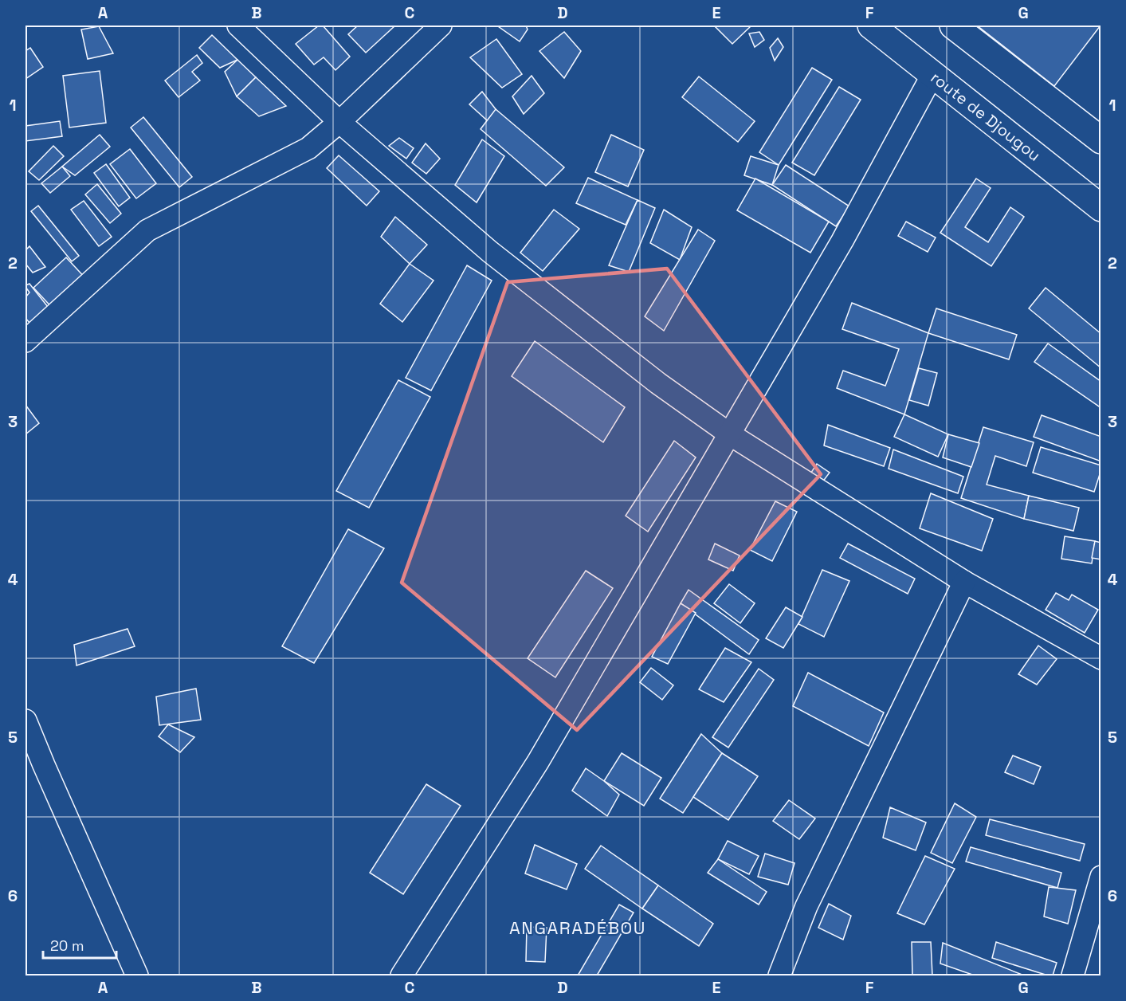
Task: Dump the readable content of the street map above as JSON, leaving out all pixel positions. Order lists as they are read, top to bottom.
{
  "streets": {
    "highway": ["route de Djougou"]
  },
  "districts": ["ANGARADÉBOU"],
  "scale_bar": "20 m",
  "grid": {
    "columns": [
      "A",
      "B",
      "C",
      "D",
      "E",
      "F",
      "G"
    ],
    "rows": [
      "1",
      "2",
      "3",
      "4",
      "5",
      "6"
    ]
  }
}
